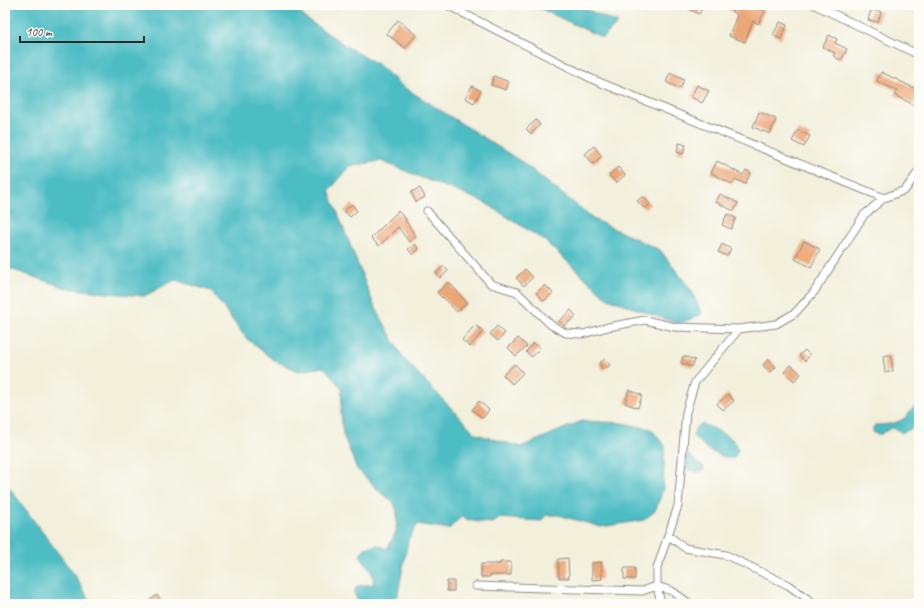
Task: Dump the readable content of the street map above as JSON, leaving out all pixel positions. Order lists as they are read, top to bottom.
{
  "scale_bar": "100 m"
}
